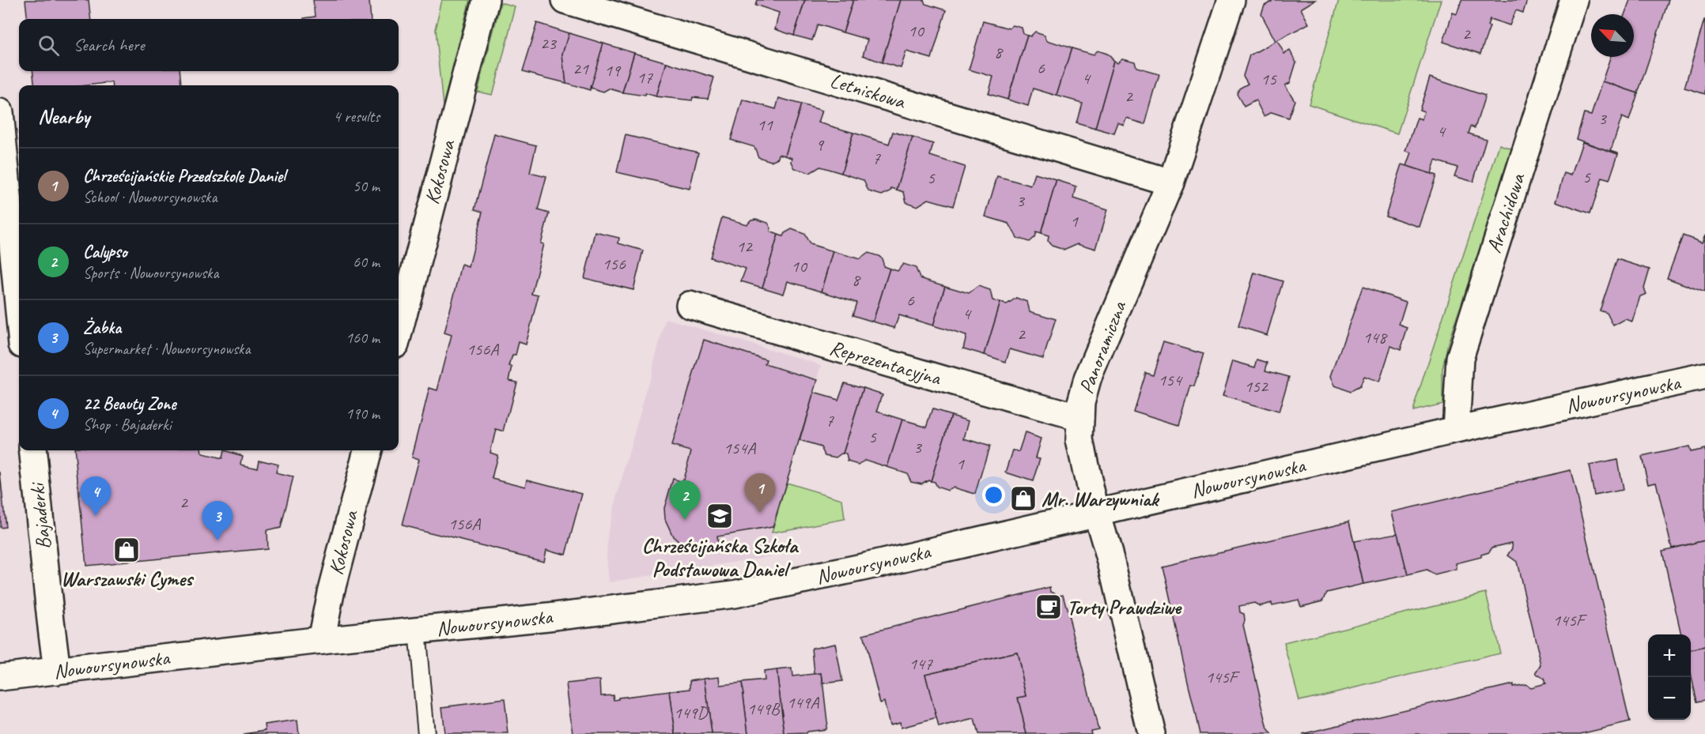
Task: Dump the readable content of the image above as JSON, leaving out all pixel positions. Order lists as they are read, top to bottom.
{
  "streets": {
    "street": [
      "Letniskowa",
      "Kokosowa",
      "Arachidowa",
      "Panoramiczna",
      "Reprezentacyjna",
      "Nowoursynowska",
      "Bajaderki"
    ]
  },
  "crossings": [
    ["Letniskowa", "Panoramiczna"],
    ["Kokosowa", "Nowoursynowska"],
    ["Arachidowa", "Nowoursynowska"],
    ["Panoramiczna", "Reprezentacyjna"],
    ["Panoramiczna", "Nowoursynowska"],
    ["Nowoursynowska", "Bajaderki"]
  ],
  "places": {
    "shop": ["Mr. Warzywniak", "Warszawski Cymes"],
    "school or university": ["Chrześcijańska Szkoła Podstawowa Daniel"],
    "cafe": ["Torty Prawdziwe"]
  },
  "house_numbers": [
    "10",
    "2",
    "23",
    "8",
    "6",
    "21",
    "19",
    "17",
    "4",
    "15",
    "2",
    "3",
    "11",
    "4",
    "9",
    "7",
    "5",
    "5",
    "3",
    "1",
    "12",
    "156",
    "10",
    "8",
    "6",
    "4",
    "2",
    "148",
    "156A",
    "154",
    "152",
    "7",
    "5",
    "3",
    "154A",
    "1",
    "2",
    "156A",
    "145F",
    "147",
    "145F",
    "149A",
    "149B",
    "149D"
  ],
  "north": "top left",
  "page": {
    "search": "Search here",
    "heading": ["Nearby", "4 results"],
    "list": [
      {
        "mark": "1",
        "name": "Chrześcijańskie Przedszkole Daniel",
        "note": "School · Nowoursynowska",
        "value": "50 m"
      },
      {
        "mark": "2",
        "name": "Calypso",
        "note": "Sports · Nowoursynowska",
        "value": "60 m"
      },
      {
        "mark": "3",
        "name": "Żabka",
        "note": "Supermarket · Nowoursynowska",
        "value": "160 m"
      },
      {
        "mark": "4",
        "name": "22 Beauty Zone",
        "note": "Shop · Bajaderki",
        "value": "190 m"
      }
    ],
    "pins": [
      "1",
      "4",
      "2",
      "3"
    ],
    "map_buttons": ["+", "−"]
  }
}
